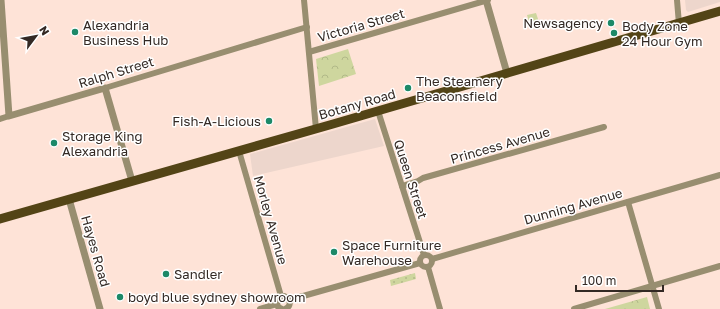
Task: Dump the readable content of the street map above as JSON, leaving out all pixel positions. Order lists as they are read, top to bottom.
{
  "streets": {
    "main road": ["Botany Road"],
    "street": [
      "Victoria Street",
      "Ralph Street",
      "Princess Avenue",
      "Queen Street",
      "Dunning Avenue",
      "Morley Avenue",
      "Hayes Road"
    ]
  },
  "crossings": [
    ["Botany Road", "Queen Street"],
    ["Botany Road", "Morley Avenue"],
    ["Botany Road", "Hayes Road"],
    ["Princess Avenue", "Queen Street"],
    ["Queen Street", "Dunning Avenue"]
  ],
  "places": [
    "Newsagency",
    "Alexandria Business Hub",
    "Body Zone 24 Hour Gym",
    "The Steamery Beaconsfield",
    "Fish-A-Licious",
    "Storage King Alexandria",
    "Space Furniture Warehouse",
    "Sandler",
    "boyd blue sydney showroom"
  ],
  "scale_bar": "100 m",
  "north": "top right"
}
